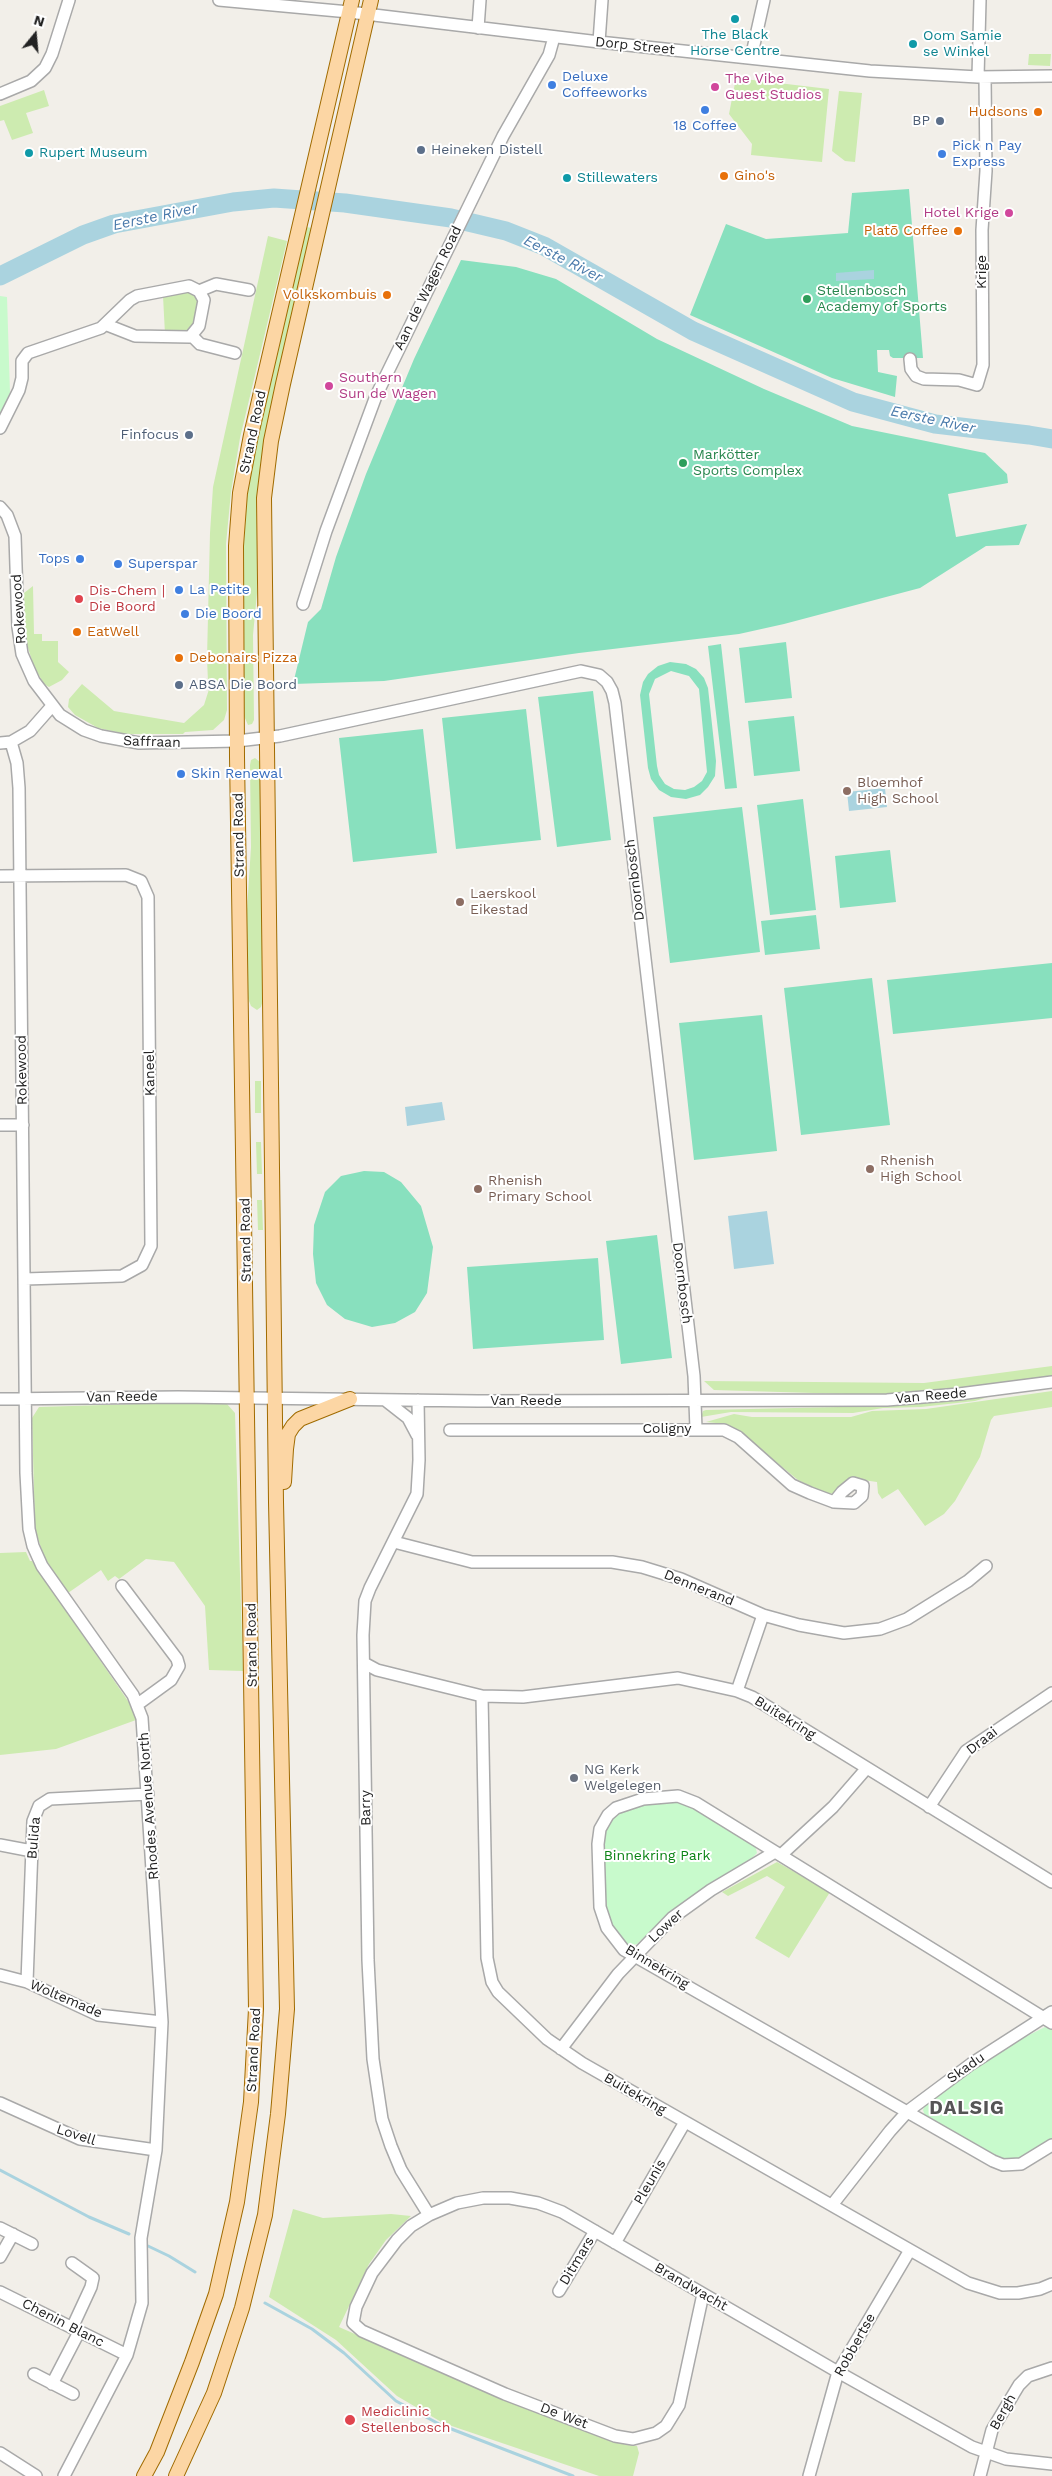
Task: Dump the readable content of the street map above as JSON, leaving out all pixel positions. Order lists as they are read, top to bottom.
{
  "streets": {
    "main road": ["Strand Road"],
    "street": [
      "Dorp Street",
      "Krige",
      "Aan de Wagen Road",
      "Rokewood",
      "Saffraan",
      "Doornbosch",
      "Kaneel",
      "Van Reede",
      "Coligny",
      "Dennerand",
      "Buitekring",
      "Draai",
      "Rhodes Avenue North",
      "Barry",
      "Bulida",
      "Lower",
      "Binnekring",
      "Woltemade",
      "Skadu",
      "Lovell",
      "Pleunis",
      "Ditmars",
      "Brandwacht",
      "Chenin Blanc",
      "Robbertse",
      "Bergh",
      "De Wet"
    ]
  },
  "crossings": [
    ["Dorp Street", "Krige"],
    ["Dorp Street", "Aan de Wagen Road"],
    ["Dorp Street", "Strand Road"],
    ["Strand Road", "Saffraan"],
    ["Strand Road", "Doornbosch"],
    ["Strand Road", "Van Reede"],
    ["Rokewood", "Saffraan"],
    ["Rokewood", "Kaneel"],
    ["Rokewood", "Van Reede"],
    ["Rokewood", "Rhodes Avenue North"],
    ["Saffraan", "Doornbosch"],
    ["Doornbosch", "Van Reede"],
    ["Doornbosch", "Coligny"],
    ["Van Reede", "Rhodes Avenue North"],
    ["Van Reede", "Barry"],
    ["Dennerand", "Barry"],
    ["Buitekring", "Draai"],
    ["Buitekring", "Barry"],
    ["Buitekring", "Lower"],
    ["Buitekring", "Skadu"],
    ["Buitekring", "Pleunis"],
    ["Buitekring", "Robbertse"],
    ["Rhodes Avenue North", "Bulida"],
    ["Rhodes Avenue North", "Woltemade"],
    ["Rhodes Avenue North", "Lovell"],
    ["Rhodes Avenue North", "Chenin Blanc"],
    ["Barry", "Brandwacht"],
    ["Bulida", "Woltemade"],
    ["Lower", "Binnekring"],
    ["Binnekring", "Skadu"],
    ["Pleunis", "Brandwacht"],
    ["Ditmars", "Brandwacht"],
    ["Brandwacht", "Robbertse"],
    ["Brandwacht", "Bergh"],
    ["Brandwacht", "De Wet"]
  ],
  "districts": ["DALSIG"],
  "water": ["Eerste River"],
  "parks": ["Binnekring Park"],
  "places": [
    "The Black Horse Centre",
    "Oom Samie se Winkel",
    "Deluxe Coffeeworks",
    "The Vibe Guest Studios",
    "18 Coffee",
    "Hudsons",
    "BP",
    "Heineken Distell",
    "Rupert Museum",
    "Pick n Pay Express",
    "Gino's",
    "Stillewaters",
    "Hotel Krige",
    "Platō Coffee",
    "Volkskombuis",
    "Stellenbosch Academy of Sports",
    "Southern Sun de Wagen",
    "Finfocus",
    "Markötter Sports Complex",
    "Tops",
    "Superspar",
    "La Petite",
    "Dis-Chem | Die Boord",
    "Die Boord",
    "EatWell",
    "Debonairs Pizza",
    "ABSA Die Boord",
    "Skin Renewal",
    "Bloemhof High School",
    "Laerskool Eikestad",
    "Rhenish High School",
    "Rhenish Primary School",
    "NG Kerk Welgelegen",
    "Mediclinic Stellenbosch"
  ],
  "north": "top"
}
